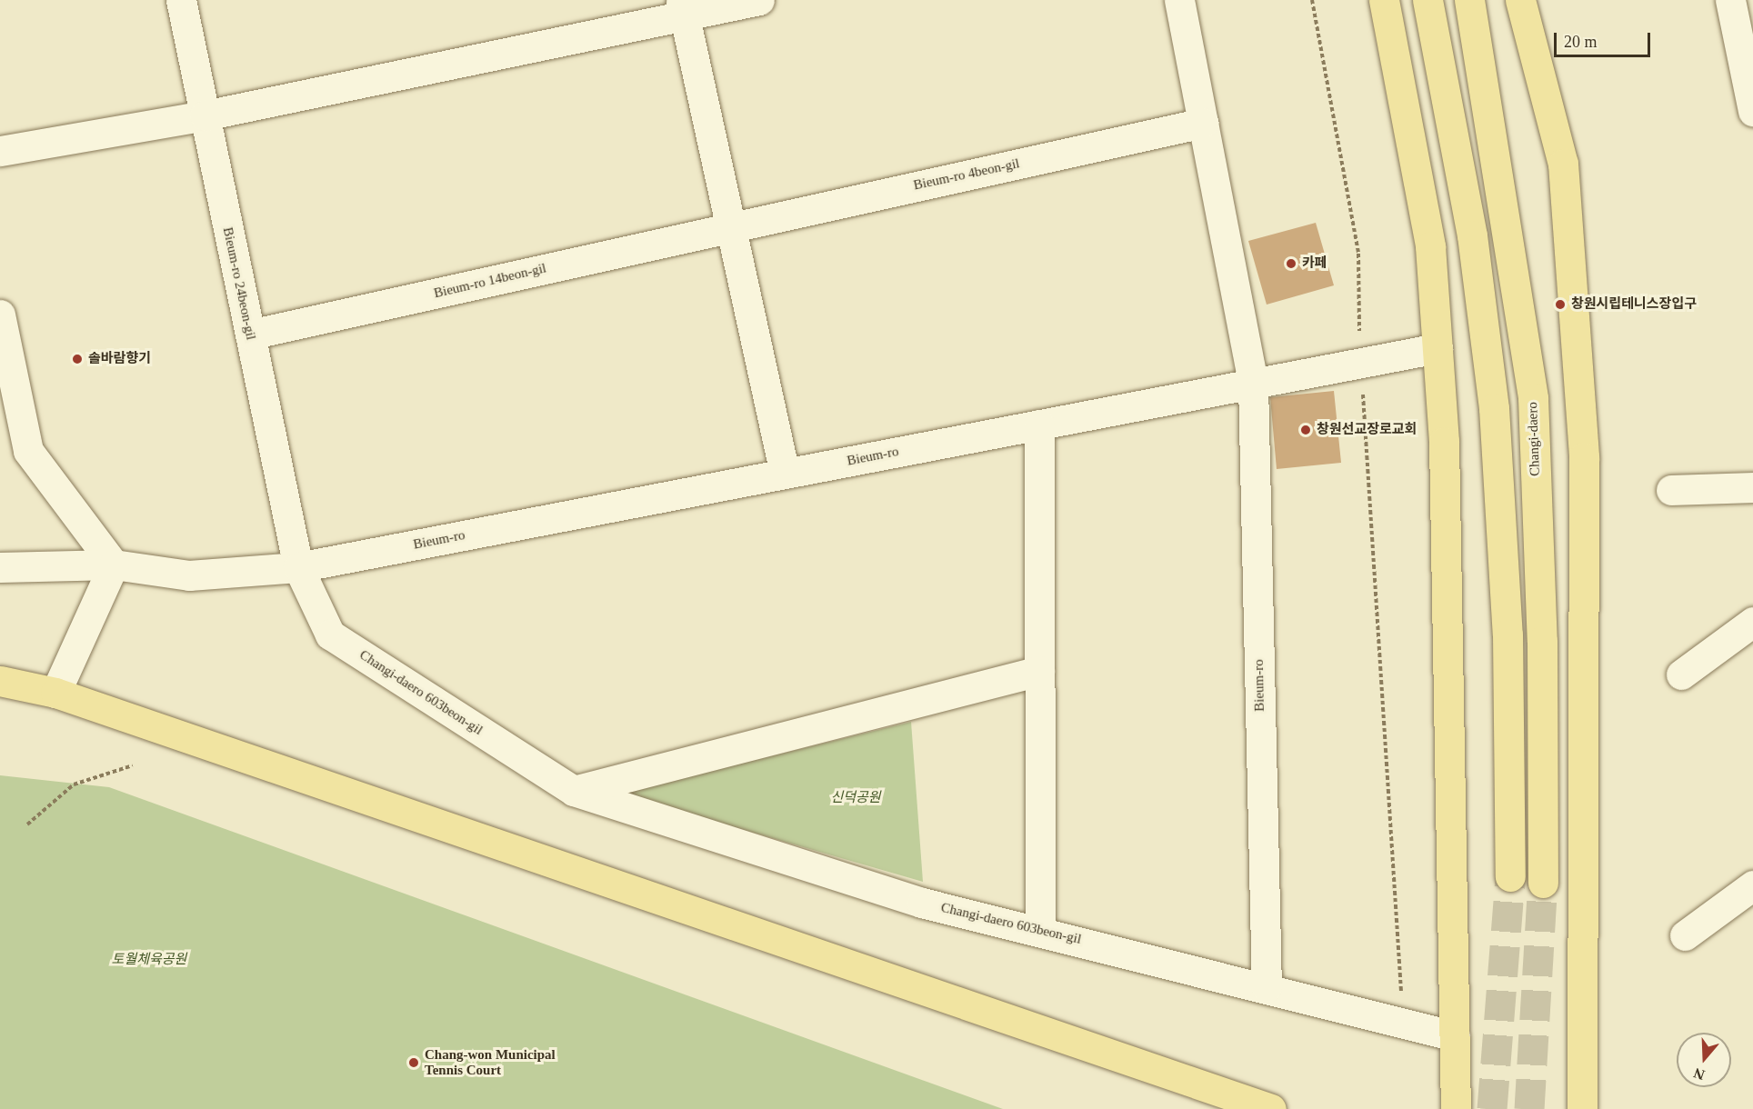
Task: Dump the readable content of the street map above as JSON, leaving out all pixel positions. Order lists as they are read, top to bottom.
{
  "streets": {
    "main road": ["Changi-daero"],
    "street": [
      "Bieum-ro 4beon-gil",
      "Bieum-ro 14beon-gil",
      "Bieum-ro 24beon-gil",
      "Bieum-ro",
      "Changi-daero 603beon-gil"
    ]
  },
  "crossings": [
    ["Bieum-ro 4beon-gil", "Bieum-ro 14beon-gil"],
    ["Bieum-ro 14beon-gil", "Bieum-ro 24beon-gil"],
    ["Bieum-ro 24beon-gil", "Bieum-ro"],
    ["Bieum-ro 24beon-gil", "Changi-daero 603beon-gil"],
    ["Bieum-ro", "Changi-daero 603beon-gil"]
  ],
  "parks": ["신덕공원", "토월체육공원"],
  "places": [
    "카페",
    "창원시립테니스장입구",
    "솔바람향기",
    "창원선교장로교회",
    "Chang-won Municipal Tennis Court"
  ],
  "scale_bar": "20 m",
  "north": "bottom"
}
